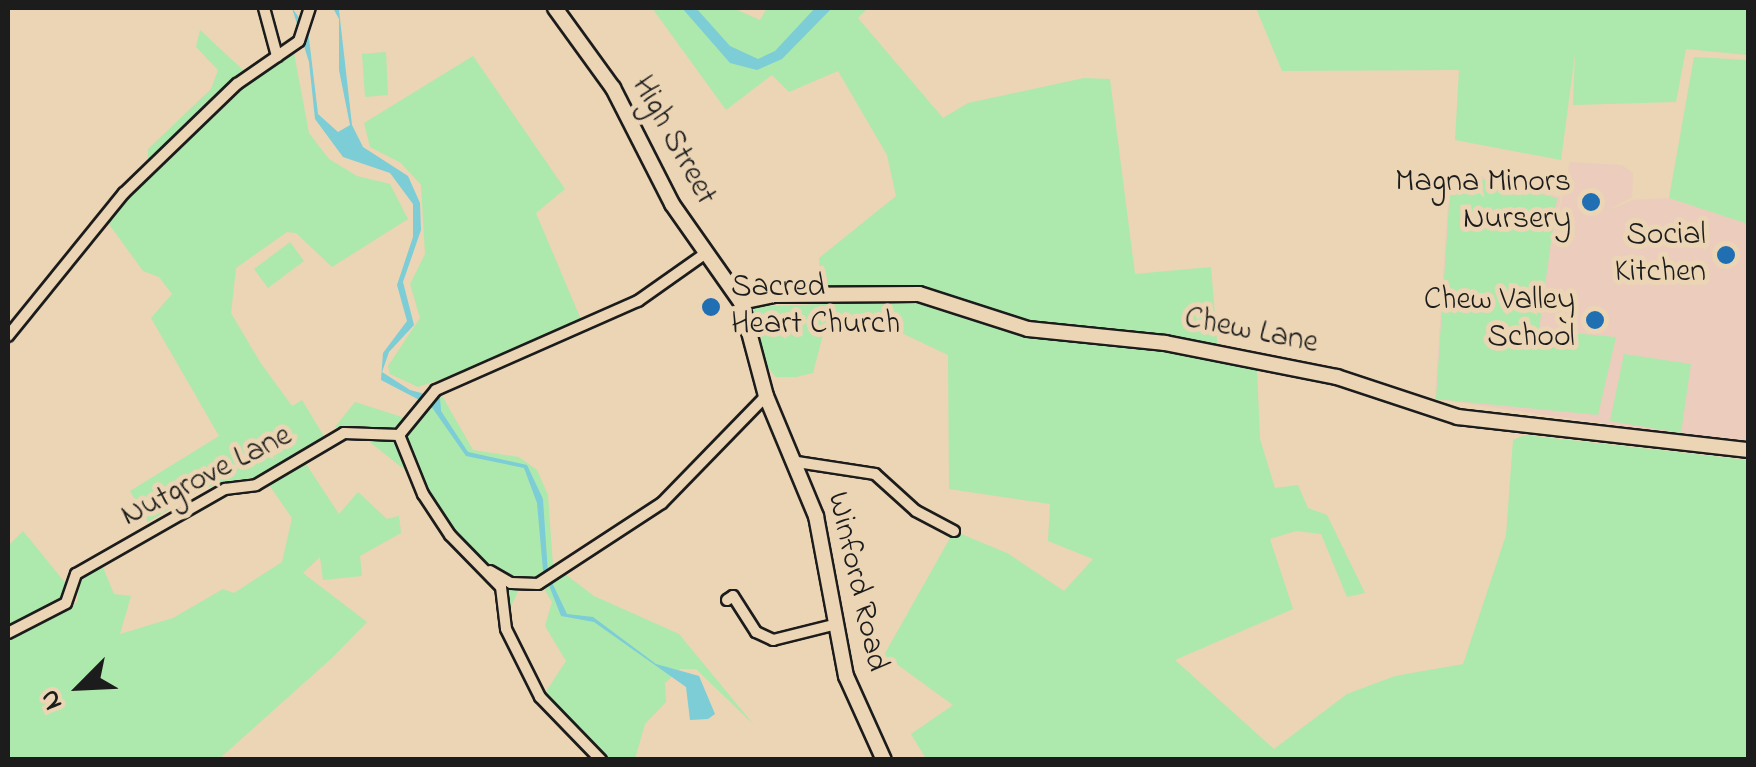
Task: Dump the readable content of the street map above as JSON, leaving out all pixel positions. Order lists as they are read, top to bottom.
{
  "streets": {
    "main road": ["High Street", "Chew Lane", "Winford Road"],
    "street": ["Nutgrove Lane"]
  },
  "crossings": [
    ["High Street", "Chew Lane"],
    ["High Street", "Winford Road"],
    ["Chew Lane", "Winford Road"]
  ],
  "places": [
    "Magna Minors Nursery",
    "Social Kitchen",
    "Sacred Heart Church",
    "Chew Valley School"
  ],
  "north": "bottom left"
}
